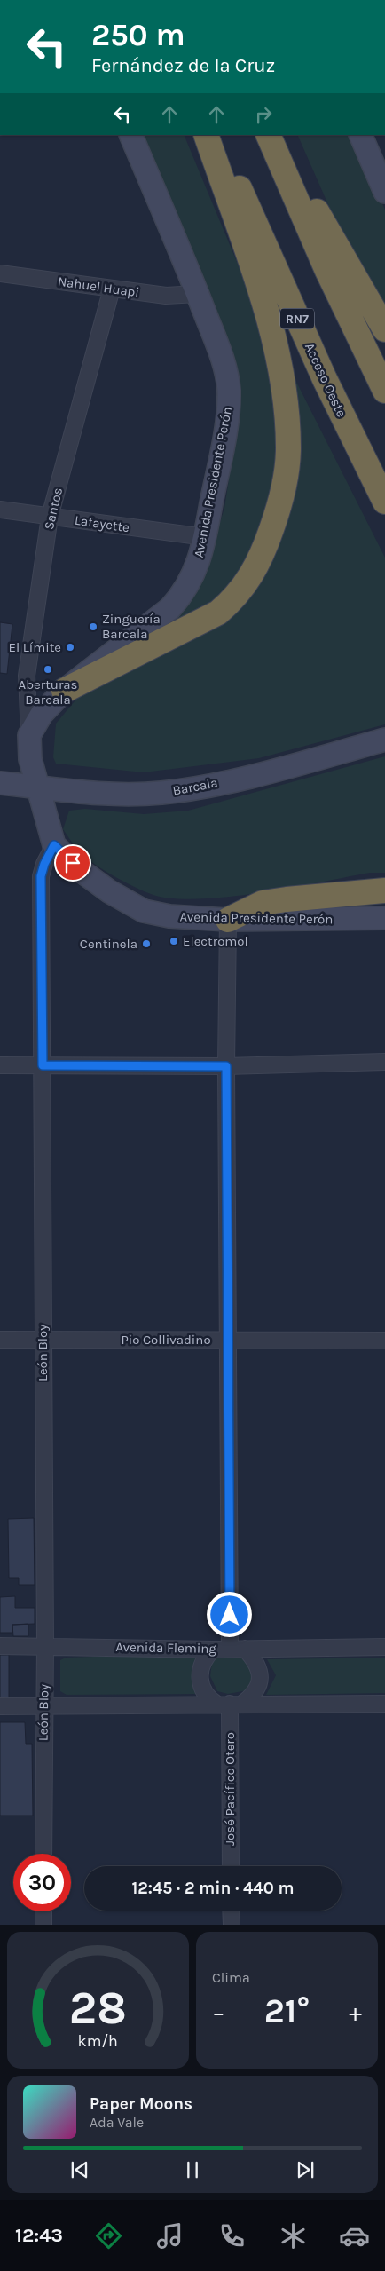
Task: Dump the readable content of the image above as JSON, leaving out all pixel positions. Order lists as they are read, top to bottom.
{
  "streets": {
    "highway": ["RN7", "Acceso Oeste"],
    "street": [
      "Nahuel Huapi",
      "Avenida Presidente Perón",
      "Santos",
      "Lafayette",
      "Barcala",
      "Pio Collivadino",
      "León Bloy",
      "Avenida Fleming",
      "José Pacífico Otero"
    ]
  },
  "crossings": [
    ["Nahuel Huapi", "Avenida Presidente Perón"],
    ["Nahuel Huapi", "Santos"],
    ["Avenida Presidente Perón", "Santos"],
    ["Avenida Presidente Perón", "Lafayette"],
    ["Avenida Presidente Perón", "León Bloy"],
    ["Santos", "Lafayette"],
    ["Pio Collivadino", "León Bloy"],
    ["León Bloy", "Avenida Fleming"],
    ["Avenida Fleming", "José Pacífico Otero"]
  ],
  "places": [
    "Zinguería Barcala",
    "El Límite",
    "Aberturas Barcala",
    "Electromol",
    "Centinela"
  ],
  "page": {
    "turn": ["250 m", "Fernández de la Cruz"],
    "limit": "30",
    "trip": "12:45 · 2 min · 440 m",
    "tile": "Clima",
    "heat": ["−", "21°", "+"],
    "song": ["Paper Moons", "Ada Vale"],
    "tabs": "12:43",
    "gauge": ["28", "km/h"]
  }
}
